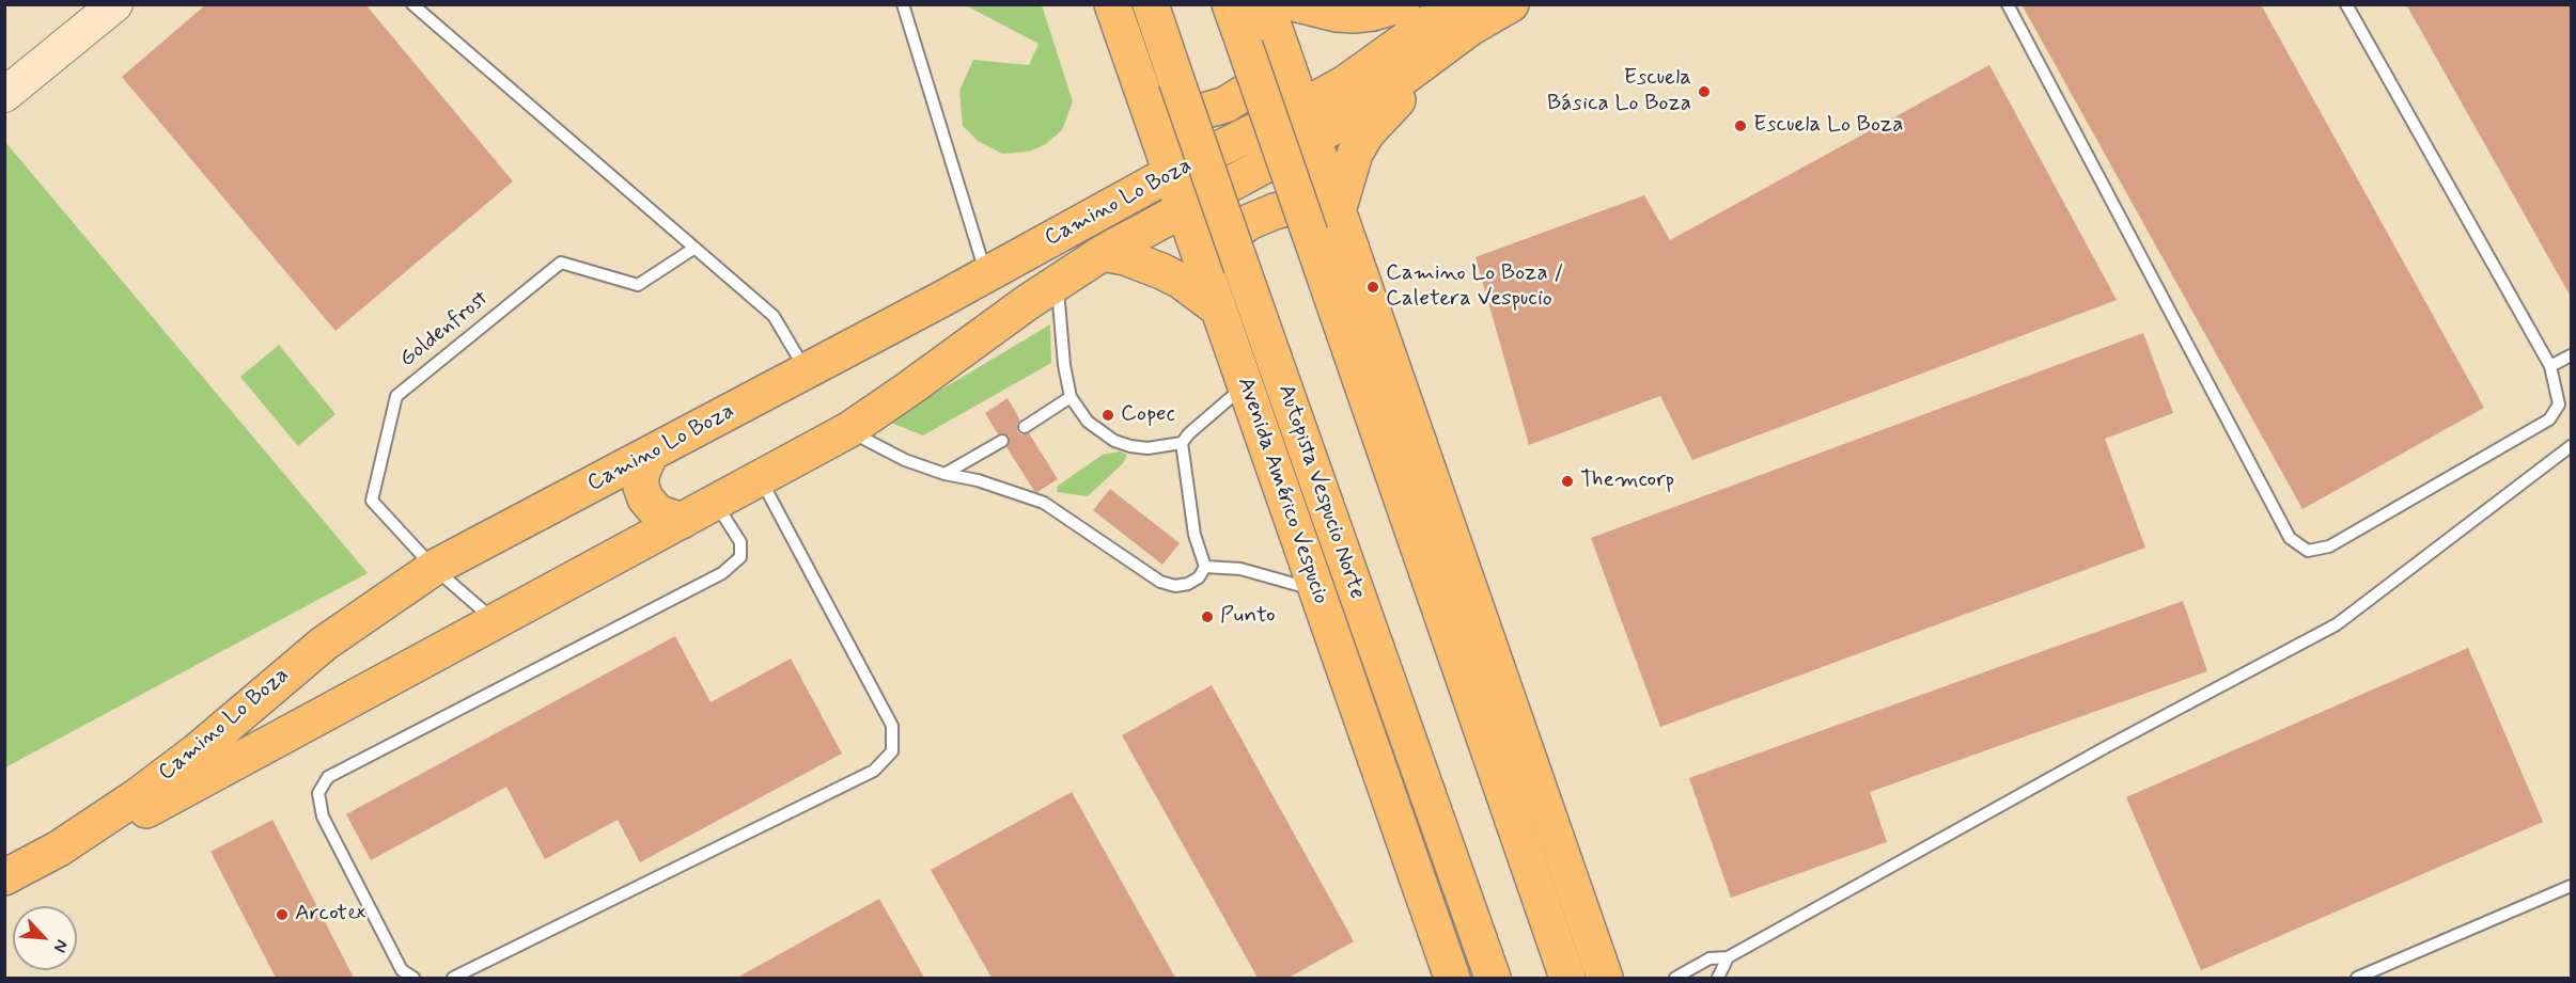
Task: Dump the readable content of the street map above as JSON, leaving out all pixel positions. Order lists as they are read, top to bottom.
{
  "streets": {
    "main road": ["Camino Lo Boza", "Avenida Américo Vespucio", "Autopista Vespucio Norte"],
    "lane": ["Goldenfrost"]
  },
  "crossings": [
    ["Camino Lo Boza", "Goldenfrost"],
    ["Camino Lo Boza", "Avenida Américo Vespucio"]
  ],
  "places": [
    "Escuela Básica Lo Boza",
    "Escuela Lo Boza",
    "Camino Lo Boza / Caletera Vespucio",
    "Copec",
    "Themcorp",
    "Punto",
    "Arcotex"
  ],
  "north": "bottom right"
}
